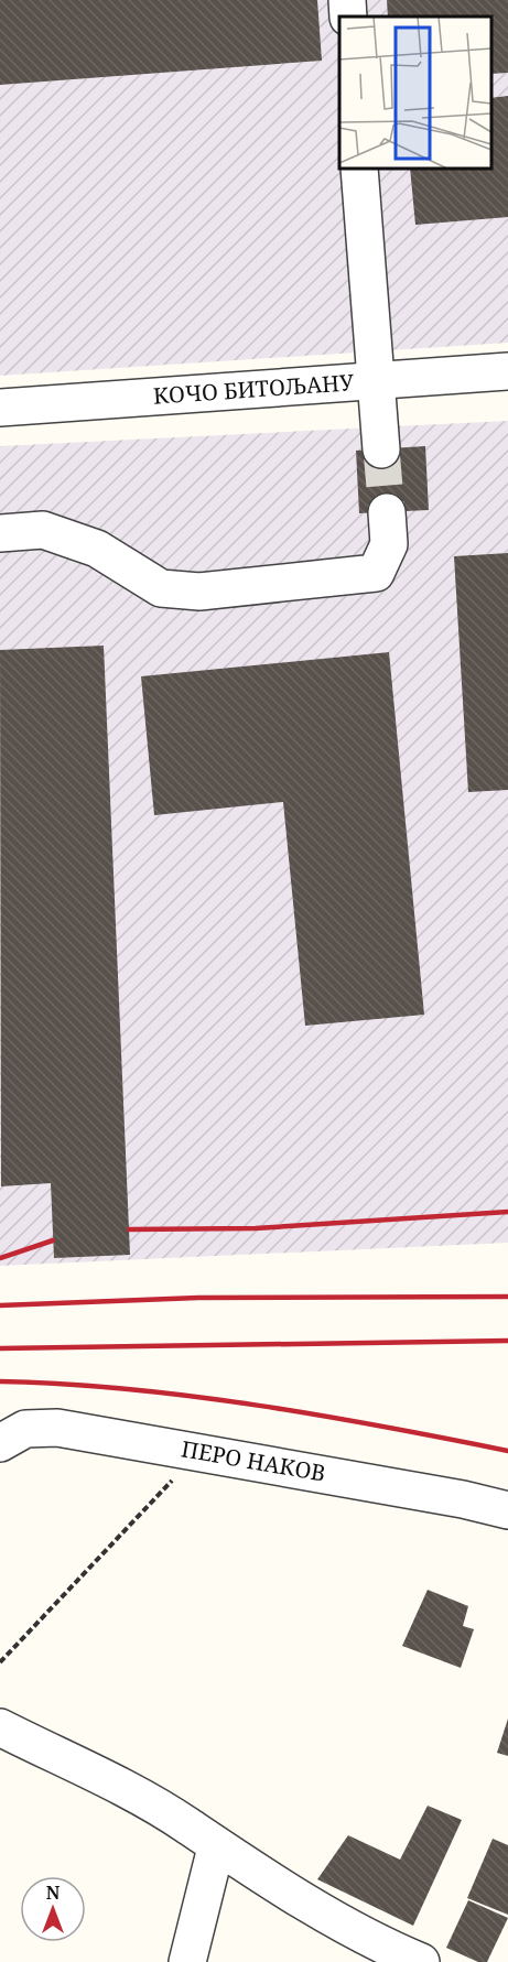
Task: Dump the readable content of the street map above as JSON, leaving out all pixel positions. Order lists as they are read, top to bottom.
{
  "streets": {
    "street": ["КОЧО БИТОЉАНУ", "ПЕРО НАКОВ"]
  },
  "north": "top"
}
